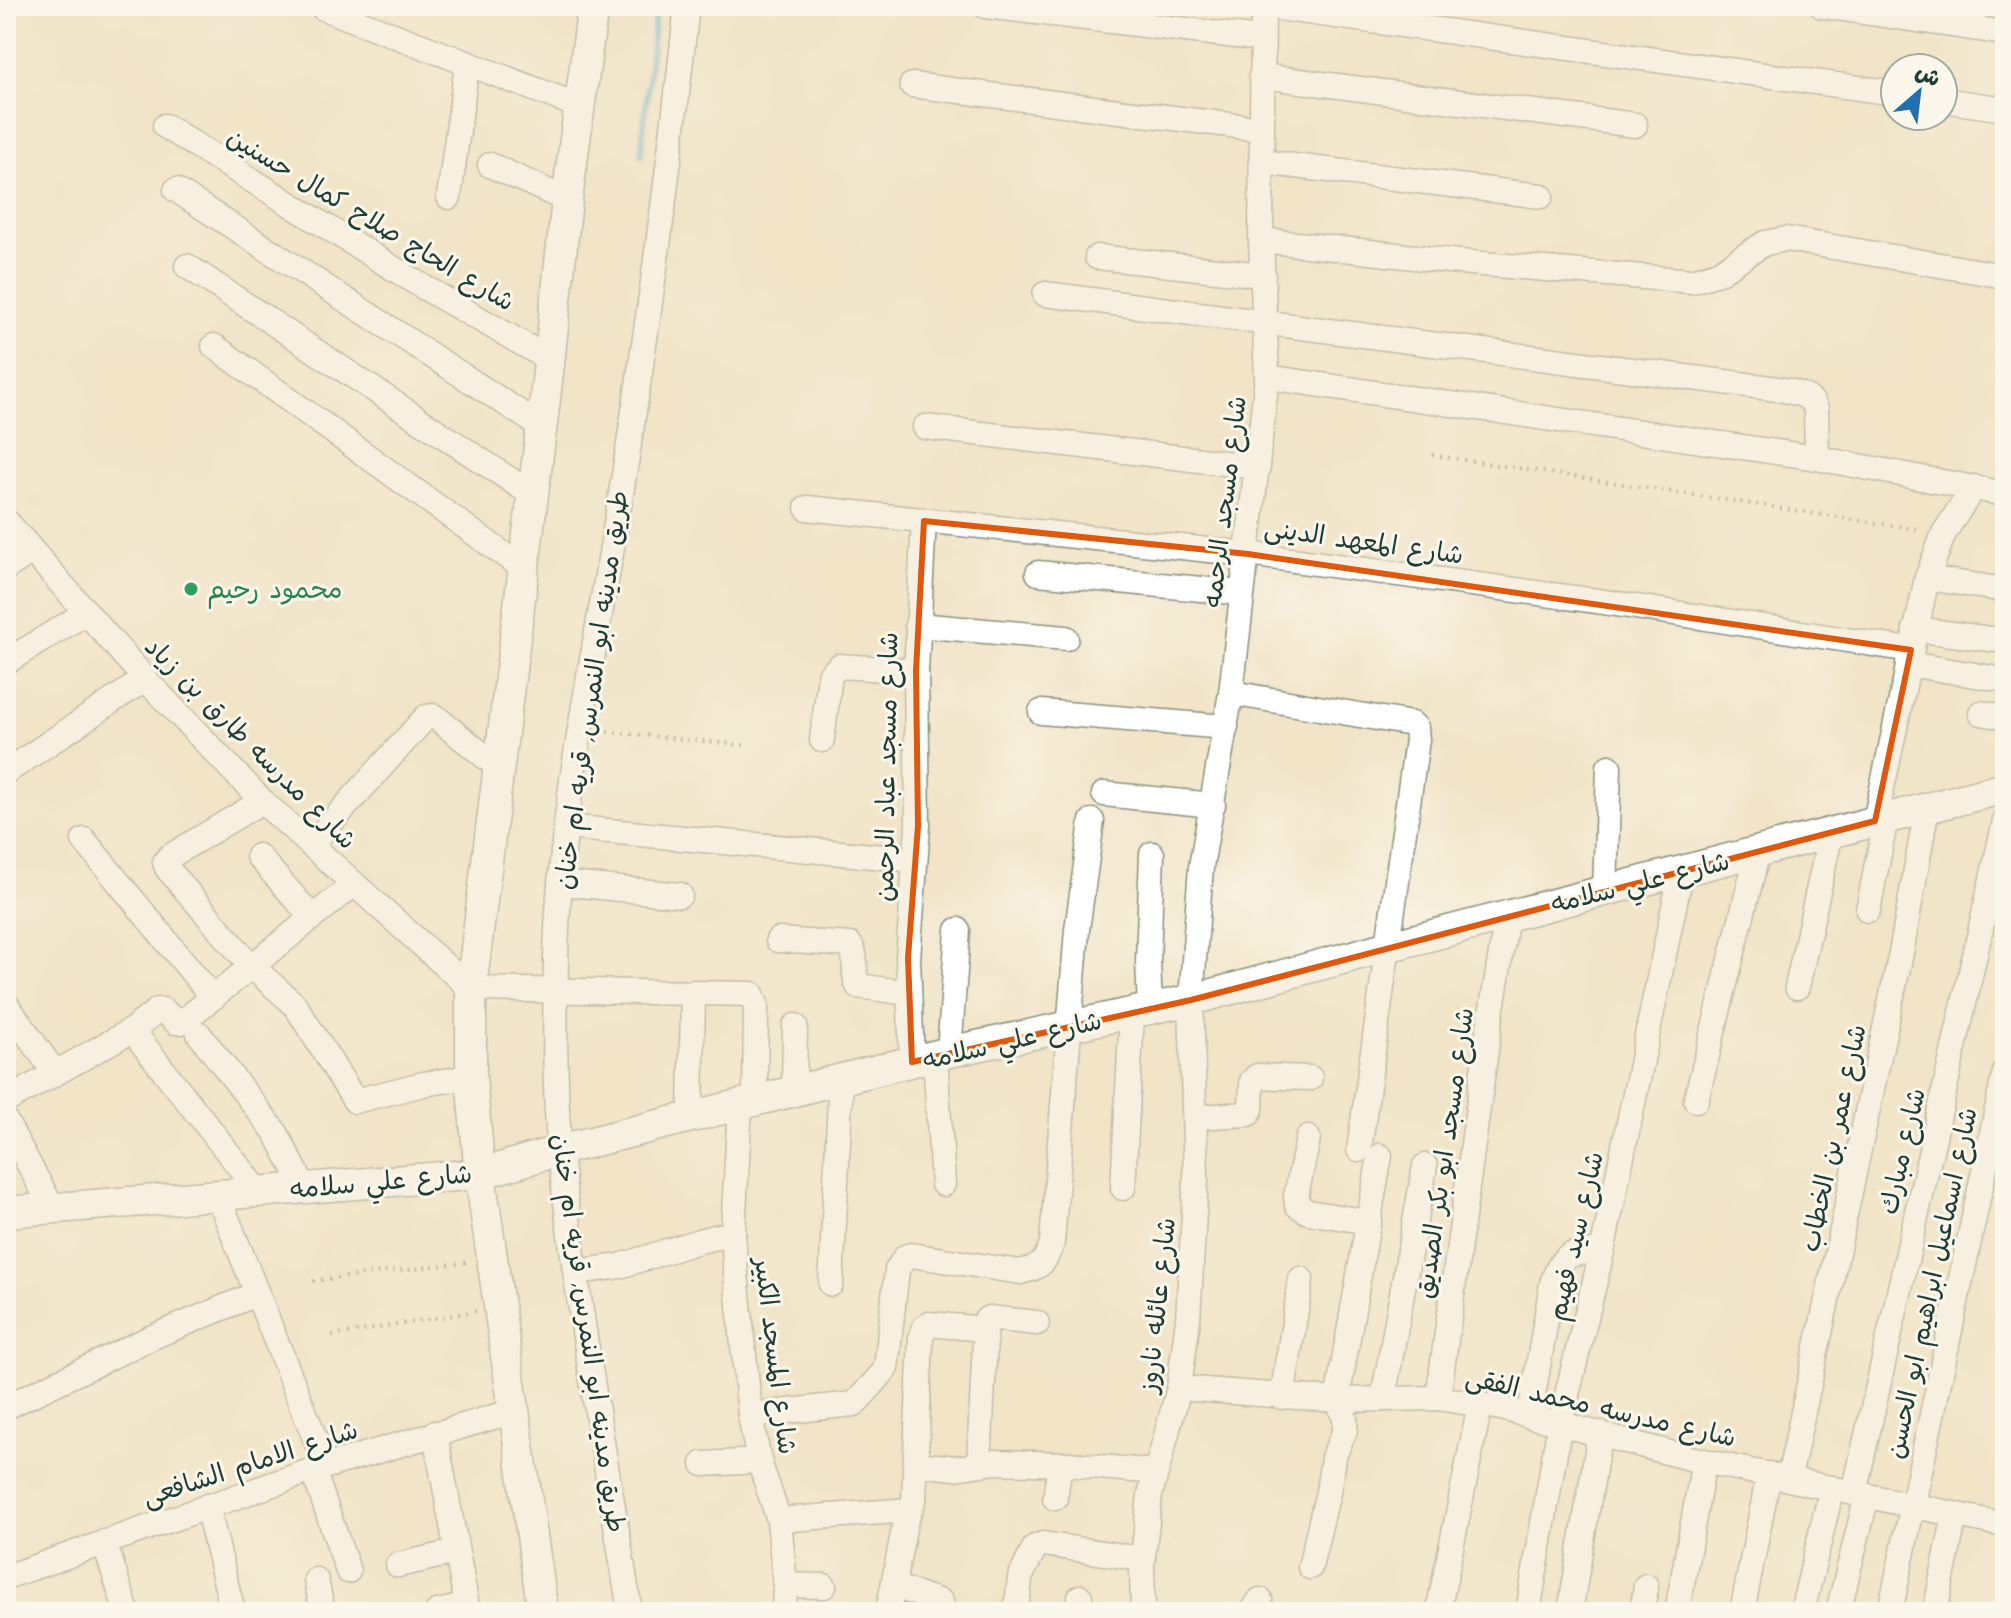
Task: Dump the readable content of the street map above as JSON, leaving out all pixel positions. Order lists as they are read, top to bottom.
{
  "streets": {
    "street": [
      "شارع الحاج صلاح كمال حسنين",
      "شارع مسجد الرحمه",
      "شارع المعهد الدينى",
      "طريق مدينه ابو النمرس, قريه ام خنان",
      "شارع مدرسه طارق بن زياد",
      "شارع مسجد عباد الرحمن",
      "شارع علي سلامه",
      "شارع عمر بن الخطاب",
      "شارع مبارك",
      "شارع مسجد ابو بكر الصديق",
      "شارع سيد فهيم",
      "شارع اسماعيل ابراهيم ابو الحسن",
      "شارع عائله ناروز",
      "شارع المسجد الكبير",
      "شارع مدرسه محمد الفقى",
      "شارع الامام الشافعى"
    ]
  },
  "crossings": [
    ["شارع مسجد الرحمه", "شارع المعهد الدينى"],
    ["شارع مسجد الرحمه", "شارع علي سلامه"],
    ["شارع مسجد الرحمه", "شارع عائله ناروز"],
    ["شارع المعهد الدينى", "شارع مسجد عباد الرحمن"],
    ["طريق مدينه ابو النمرس, قريه ام خنان", "شارع علي سلامه"],
    ["شارع مسجد عباد الرحمن", "شارع علي سلامه"],
    ["شارع علي سلامه", "شارع عمر بن الخطاب"],
    ["شارع علي سلامه", "شارع مسجد ابو بكر الصديق"],
    ["شارع علي سلامه", "شارع سيد فهيم"],
    ["شارع علي سلامه", "شارع عائله ناروز"],
    ["شارع علي سلامه", "شارع المسجد الكبير"],
    ["شارع عمر بن الخطاب", "شارع مدرسه محمد الفقى"],
    ["شارع مبارك", "شارع مدرسه محمد الفقى"],
    ["شارع مسجد ابو بكر الصديق", "شارع مدرسه محمد الفقى"],
    ["شارع سيد فهيم", "شارع مدرسه محمد الفقى"],
    ["شارع اسماعيل ابراهيم ابو الحسن", "شارع مدرسه محمد الفقى"],
    ["شارع عائله ناروز", "شارع مدرسه محمد الفقى"]
  ],
  "places": ["محمود رحيم"],
  "north": "top right"
}
